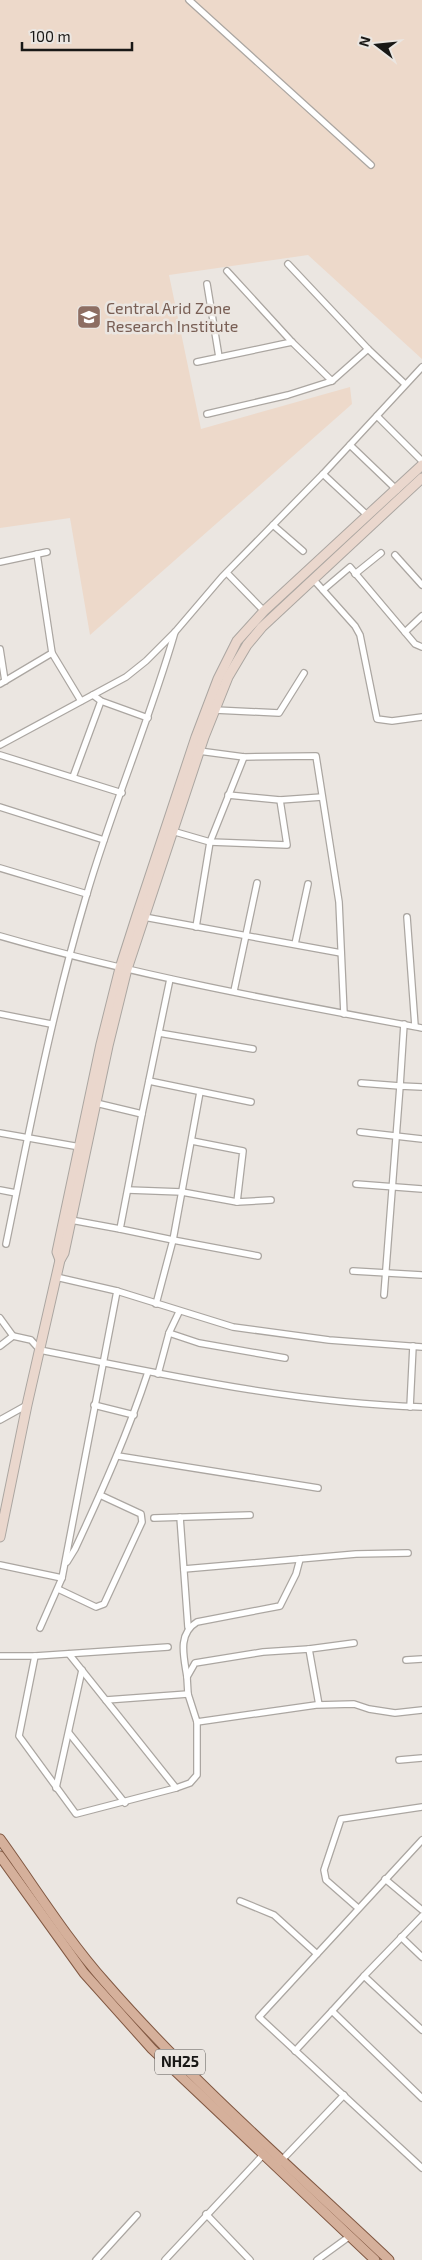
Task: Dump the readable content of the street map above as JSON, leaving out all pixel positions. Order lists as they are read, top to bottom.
{
  "streets": {
    "main road": ["NH25"]
  },
  "places": {
    "school or university": ["Central Arid Zone Research Institute"]
  },
  "scale_bar": "100 m",
  "north": "left"
}
